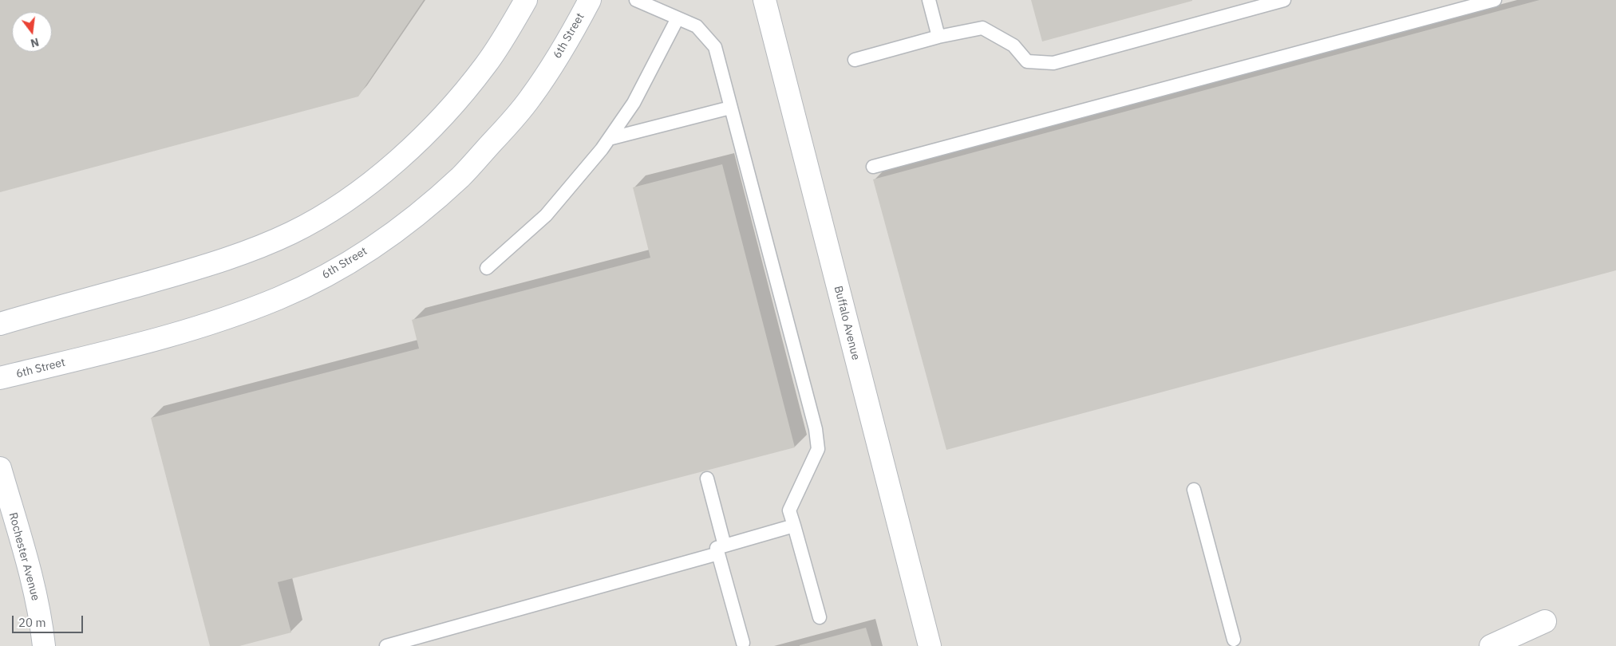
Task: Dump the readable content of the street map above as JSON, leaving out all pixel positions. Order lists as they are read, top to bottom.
{
  "streets": {
    "main road": ["6th Street", "Buffalo Avenue", "Rochester Avenue"]
  },
  "scale_bar": "20 m",
  "north": "bottom"
}
